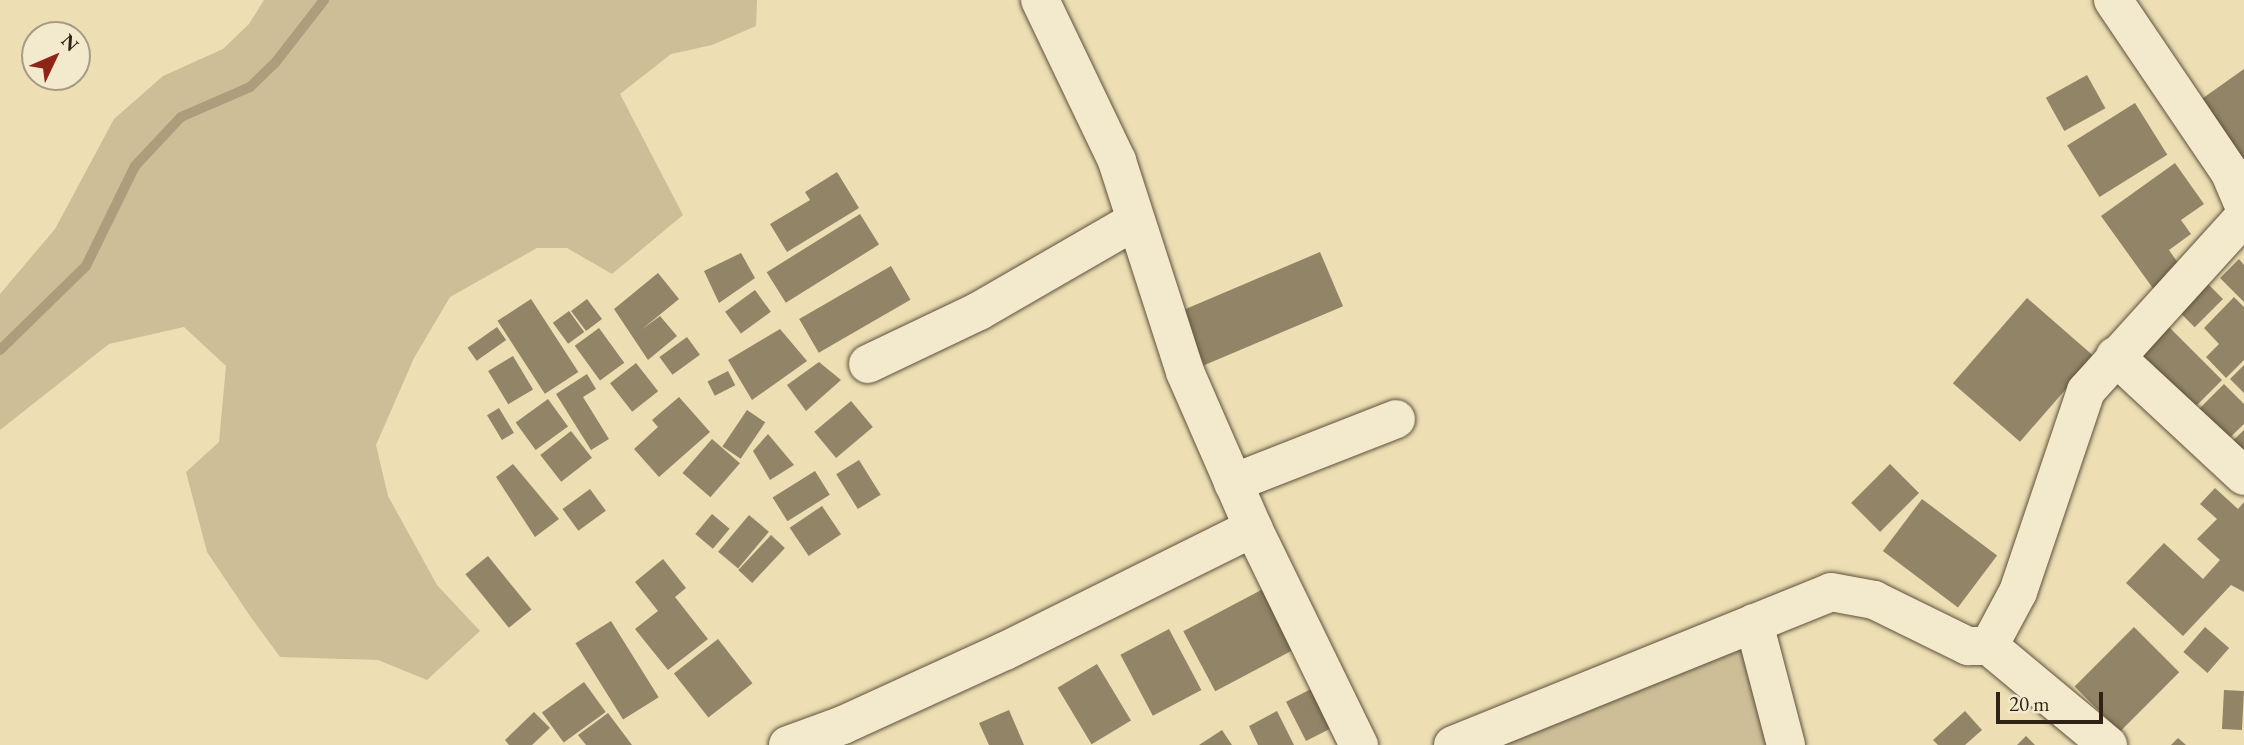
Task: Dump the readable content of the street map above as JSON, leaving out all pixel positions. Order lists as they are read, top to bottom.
{
  "scale_bar": "20 m",
  "north": "top right"
}
